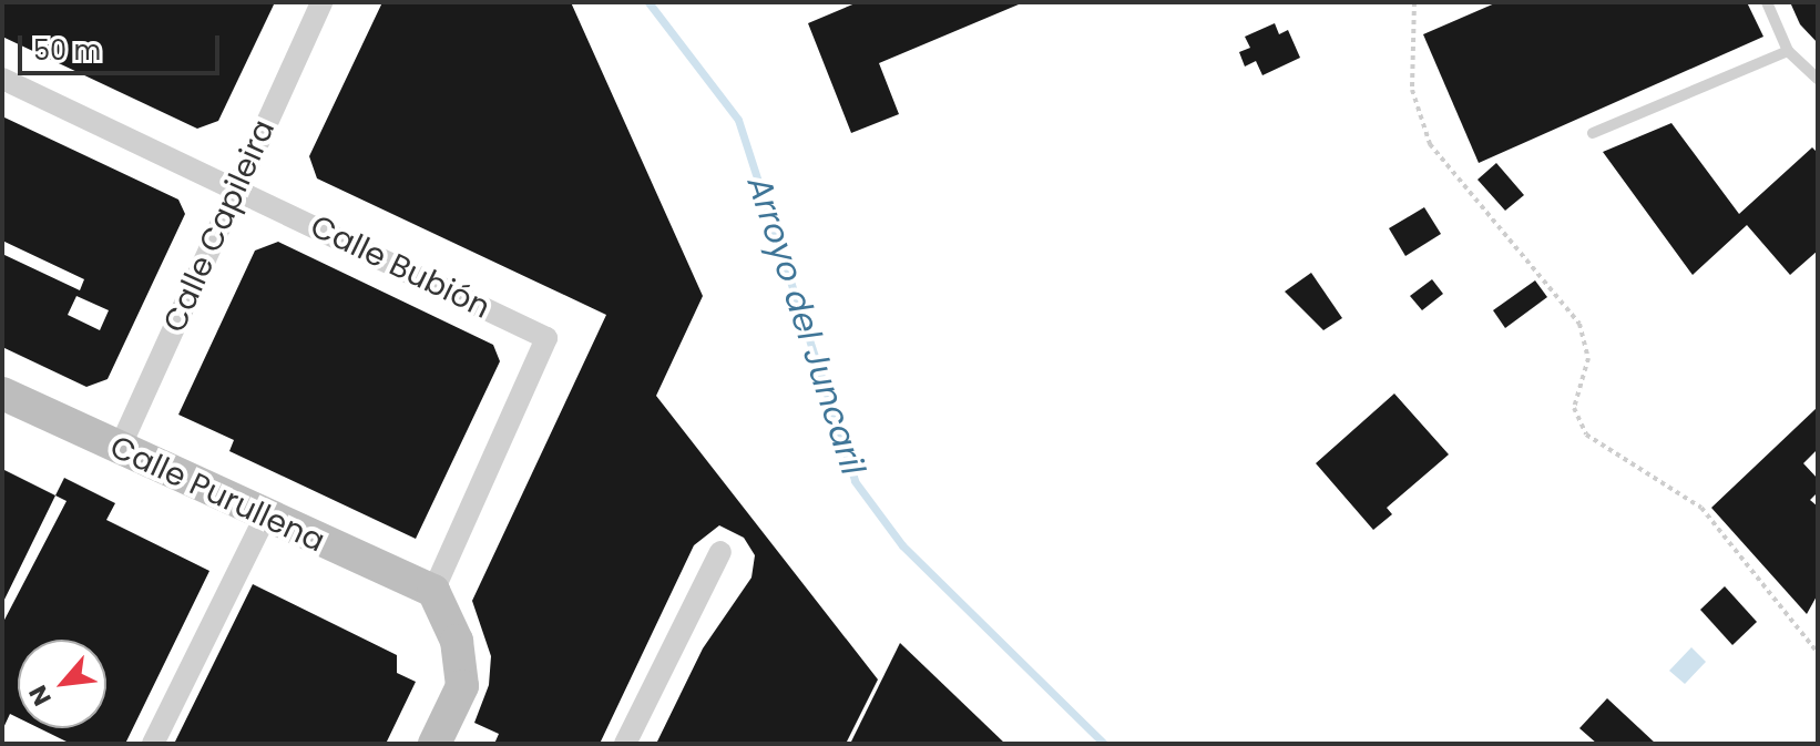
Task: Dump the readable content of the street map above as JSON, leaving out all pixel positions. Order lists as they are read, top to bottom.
{
  "streets": {
    "street": ["Calle Capileira", "Calle Bubión", "Calle Purullena"]
  },
  "crossings": [
    ["Calle Capileira", "Calle Bubión"],
    ["Calle Capileira", "Calle Purullena"],
    ["Calle Bubión", "Calle Purullena"]
  ],
  "water": ["Arroyo del Juncaril"],
  "scale_bar": "50 m",
  "north": "bottom left"
}
